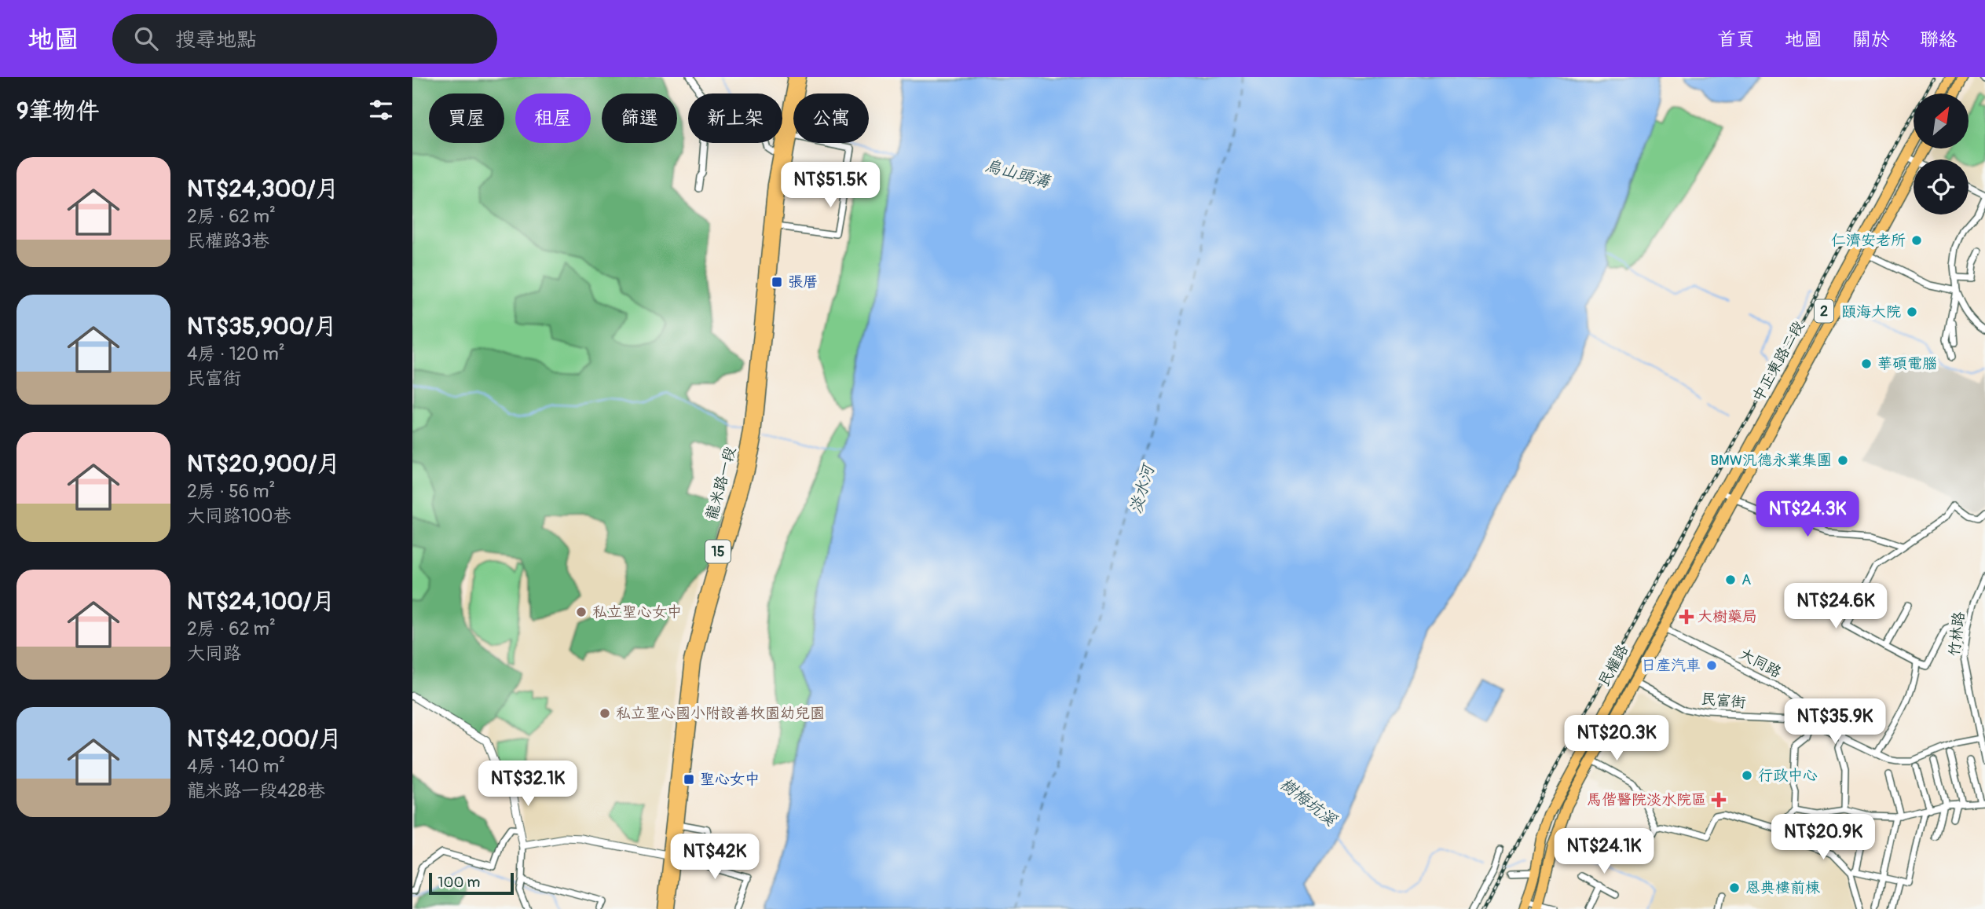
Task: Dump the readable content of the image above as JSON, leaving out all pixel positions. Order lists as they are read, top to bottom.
{
  "streets": {
    "main road": [
      "2",
      "中正東路二段",
      "龍米路一段",
      "15",
      "民權路"
    ],
    "street": ["竹林路", "大同路", "民富街"]
  },
  "crossings": [
    ["中正東路二段", "民權路"],
    ["龍米路一段", "15"],
    ["竹林路", "民富街"],
    ["大同路", "民權路"],
    ["大同路", "民富街"],
    ["民權路", "民富街"]
  ],
  "water": ["烏山頭溝", "淡水河", "樹梅坑溪"],
  "places": {
    "other": [
      "仁濟安老所",
      "頤海大院",
      "華碩電腦",
      "BMW汎德永業集團",
      "A",
      "私立聖心女中",
      "日產汽車",
      "私立聖心國小附設善牧園幼兒園",
      "行政中心",
      "恩典樓前棟"
    ],
    "transit": ["張厝", "聖心女中"],
    "health": ["大樹藥局", "馬偕醫院淡水院區"]
  },
  "scale_bar": "100 m",
  "north": "top right",
  "page": {
    "header": "地圖",
    "search": "搜尋地點",
    "nav": [
      "首頁",
      "地圖",
      "關於",
      "聯絡"
    ],
    "heading": "9筆物件",
    "chip": [
      "買屋",
      "租屋",
      "篩選",
      "新上架",
      "公寓"
    ],
    "list": [
      {
        "name": "NT$24,300/月",
        "note": "2房 · 62 m² · 民權路3巷"
      },
      {
        "name": "NT$35,900/月",
        "note": "4房 · 120 m² · 民富街"
      },
      {
        "name": "NT$20,900/月",
        "note": "2房 · 56 m² · 大同路100巷"
      },
      {
        "name": "NT$24,100/月",
        "note": "2房 · 62 m² · 大同路"
      },
      {
        "name": "NT$42,000/月",
        "note": "4房 · 140 m² · 龍米路一段428巷"
      }
    ],
    "price": [
      "NT$51.5K",
      "NT$24.3K",
      "NT$24.6K",
      "NT$35.9K",
      "NT$20.3K",
      "NT$32.1K",
      "NT$20.9K",
      "NT$24.1K",
      "NT$42K"
    ],
    "scale": "100 m"
  }
}
